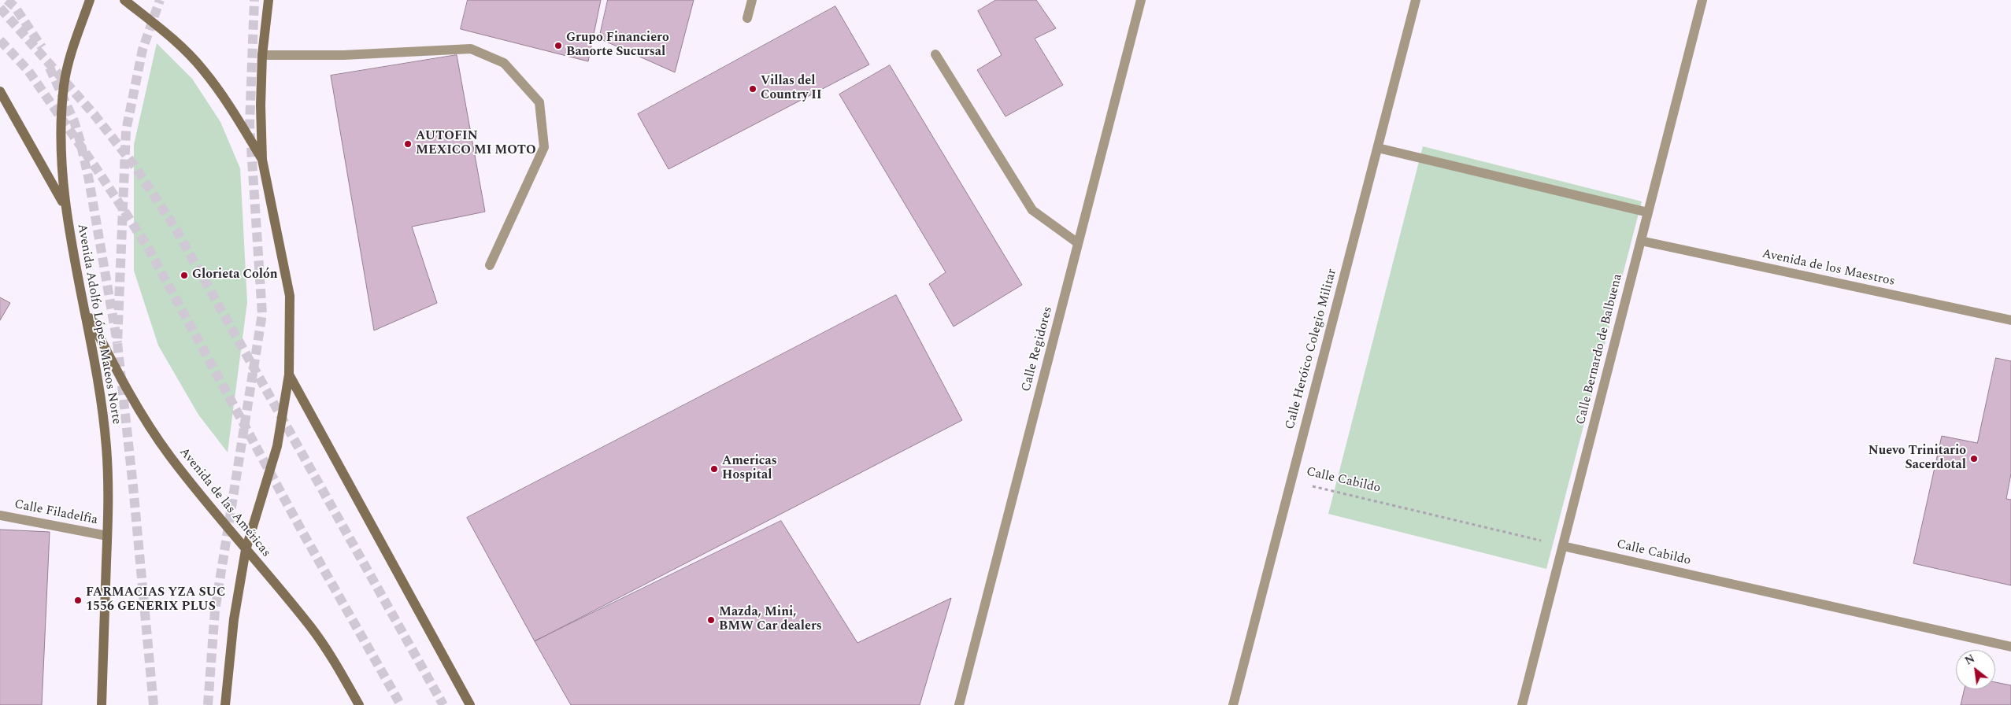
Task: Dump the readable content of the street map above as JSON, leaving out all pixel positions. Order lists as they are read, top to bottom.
{
  "streets": {
    "main road": ["Avenida Adolfo López Mateos Norte", "Avenida de las Américas"],
    "street": [
      "Avenida de los Maestros",
      "Calle Regidores",
      "Calle Heróico Colegio Militar",
      "Calle Bernardo de Balbuena",
      "Calle Cabildo",
      "Calle Filadelfia"
    ]
  },
  "crossings": [
    ["Avenida de los Maestros", "Calle Bernardo de Balbuena"],
    ["Avenida Adolfo López Mateos Norte", "Avenida de las Américas"],
    ["Avenida Adolfo López Mateos Norte", "Calle Filadelfia"],
    ["Calle Heróico Colegio Militar", "Calle Cabildo"],
    ["Calle Bernardo de Balbuena", "Calle Cabildo"]
  ],
  "places": [
    "Grupo Financiero Banorte Sucursal",
    "Villas del Country II",
    "AUTOFIN MEXICO MI MOTO",
    "Glorieta Colón",
    "Nuevo Trinitario Sacerdotal",
    "Americas Hospital",
    "FARMACIAS YZA SUC 1556 GENERIX PLUS",
    "Mazda, Mini, BMW Car dealers"
  ],
  "north": "top left"
}
